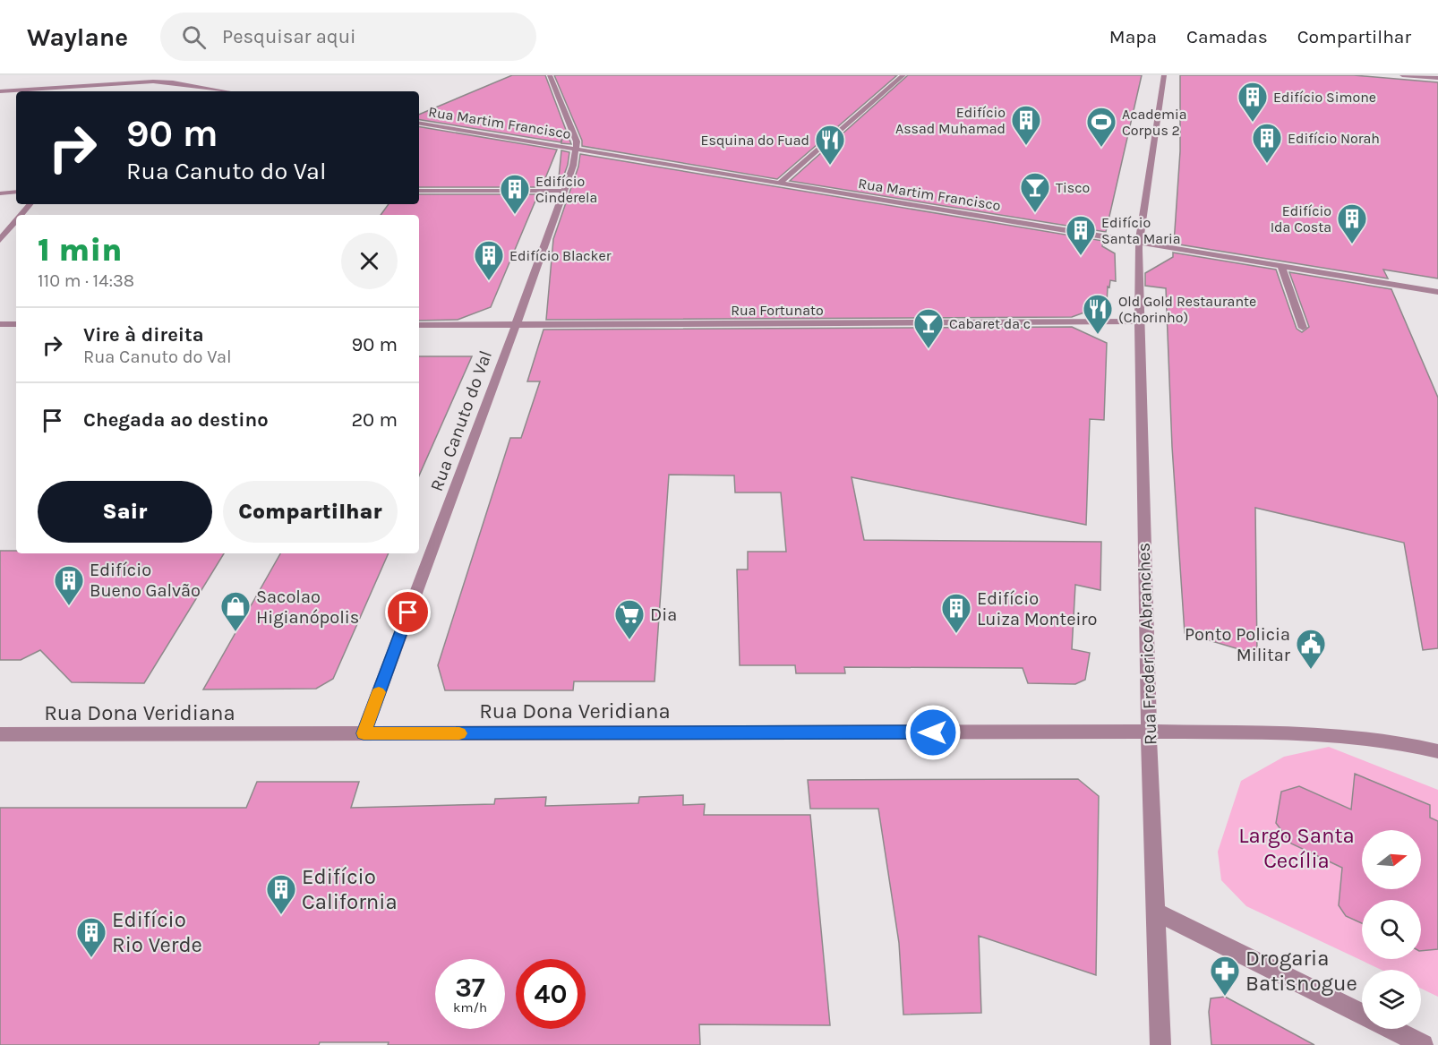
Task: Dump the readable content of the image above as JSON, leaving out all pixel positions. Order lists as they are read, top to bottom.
{
  "streets": {
    "street": [
      "Rua Martim Francisco",
      "Rua Fortunato",
      "Rua Canuto do Val",
      "Rua Frederico Abranches",
      "Rua Dona Veridiana"
    ]
  },
  "crossings": [
    ["Rua Martim Francisco", "Rua Canuto do Val"],
    ["Rua Martim Francisco", "Rua Frederico Abranches"],
    ["Rua Fortunato", "Rua Canuto do Val"],
    ["Rua Fortunato", "Rua Frederico Abranches"],
    ["Rua Canuto do Val", "Rua Dona Veridiana"],
    ["Rua Frederico Abranches", "Rua Dona Veridiana"]
  ],
  "parks": ["Largo Santa Cecília"],
  "places": {
    "building": [
      "Edifício Simone",
      "Edifício Assad Muhamad",
      "Edifício Norah",
      "Edifício Cinderela",
      "Edifício Ida Costa",
      "Edifício Santa Maria",
      "Edifício Blacker",
      "Edifício Bueno Galvão",
      "Edifício Luiza Monteiro",
      "Edifício California",
      "Edifício Rio Verde"
    ],
    "sports": ["Academia Corpus 2"],
    "restaurant": ["Esquina do Fuad", "Old Gold Restaurante (Chorinho)"],
    "bar": ["Tisco", "Cabaret da c"],
    "shop": ["Sacolao Higianópolis"],
    "supermarket": ["Dia"],
    "public building": ["Ponto Policia Militar"],
    "pharmacy": ["Drogaria Batisnogue"]
  },
  "north": "right",
  "page": {
    "header": "Waylane",
    "search": "Pesquisar aqui",
    "nav": ["Mapa", "Camadas", "Compartilhar"],
    "turn": ["90 m", "Rua Canuto do Val"],
    "heading": ["1 min", "110 m · 14:38"],
    "list": [
      {
        "name": "Vire à direita",
        "note": "Rua Canuto do Val",
        "value": "90 m"
      },
      {
        "name": "Chegada ao destino",
        "value": "20 m"
      }
    ],
    "buttons": ["Sair", "Compartilhar"],
    "speed": "37 km/h",
    "limit": "40"
  }
}
